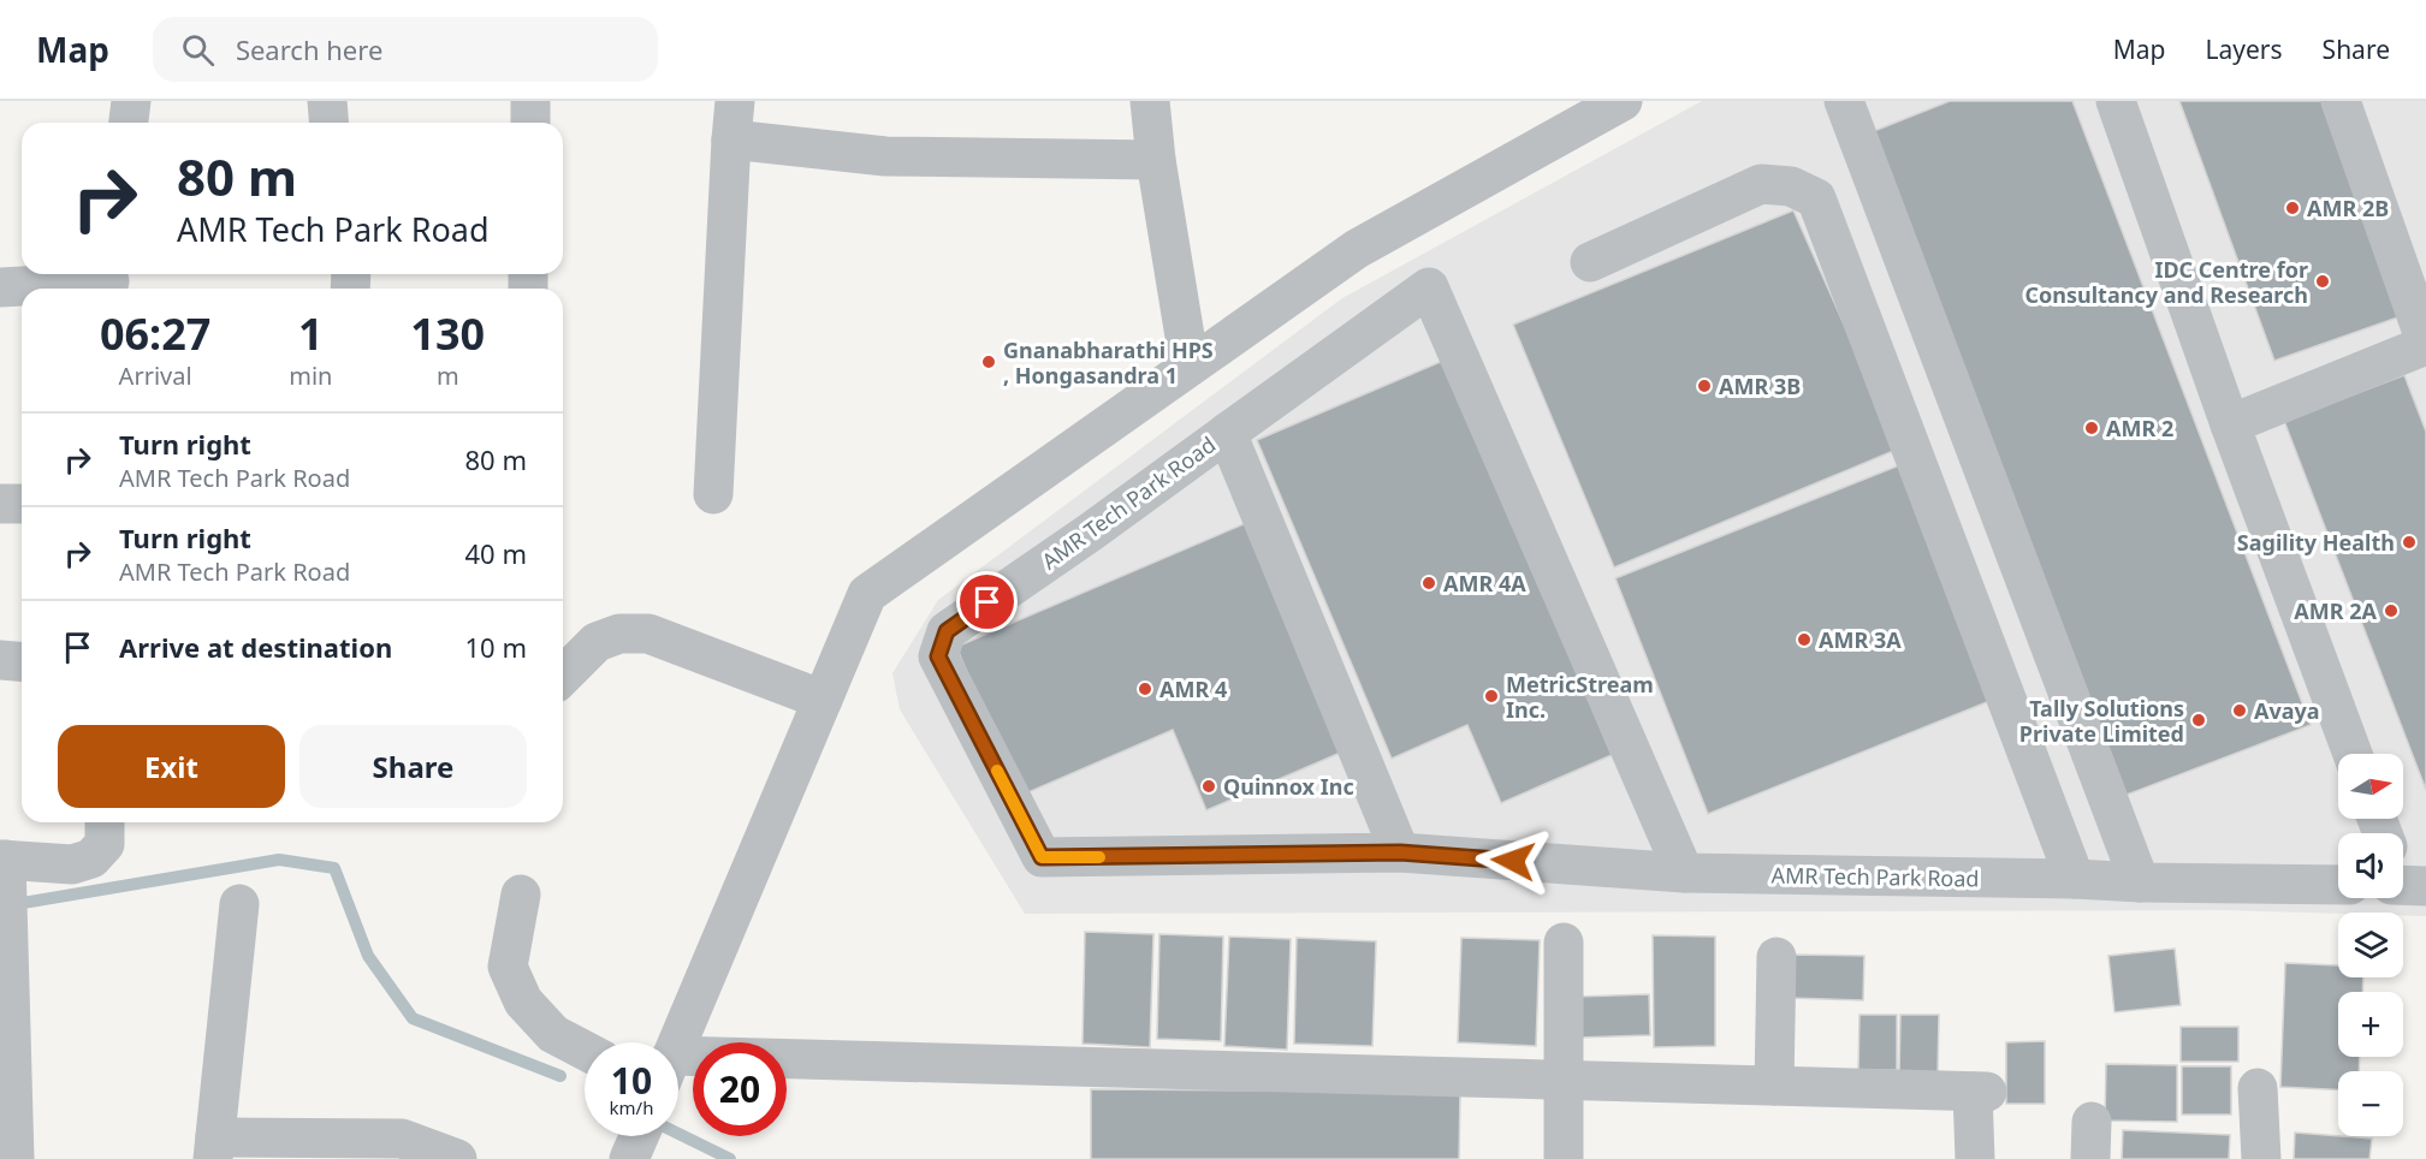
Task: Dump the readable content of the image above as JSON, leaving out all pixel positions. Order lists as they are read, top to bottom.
{
  "streets": {
    "street": ["AMR Tech Park Road"]
  },
  "places": [
    "AMR 2B",
    "IDC Centre for Consultancy and Research",
    "Gnanabharathi HPS , Hongasandra 1",
    "AMR 3B",
    "AMR 2",
    "Sagility Health",
    "AMR 4A",
    "AMR 2A",
    "AMR 3A",
    "AMR 4",
    "MetricStream Inc.",
    "Avaya",
    "Tally Solutions Private Limited",
    "Quinnox Inc"
  ],
  "north": "right",
  "page": {
    "header": "Map",
    "search": "Search here",
    "nav": ["Map", "Layers", "Share"],
    "turn": ["80 m", "AMR Tech Park Road"],
    "eta": [
      "06:27",
      "Arrival",
      "1",
      "min",
      "130",
      "m"
    ],
    "list": [
      {
        "name": "Turn right",
        "note": "AMR Tech Park Road",
        "value": "80 m"
      },
      {
        "name": "Turn right",
        "note": "AMR Tech Park Road",
        "value": "40 m"
      },
      {
        "name": "Arrive at destination",
        "value": "10 m"
      }
    ],
    "buttons": ["Exit", "Share"],
    "map_buttons": ["+", "−"],
    "speed": "10 km/h",
    "limit": "20"
  }
}
